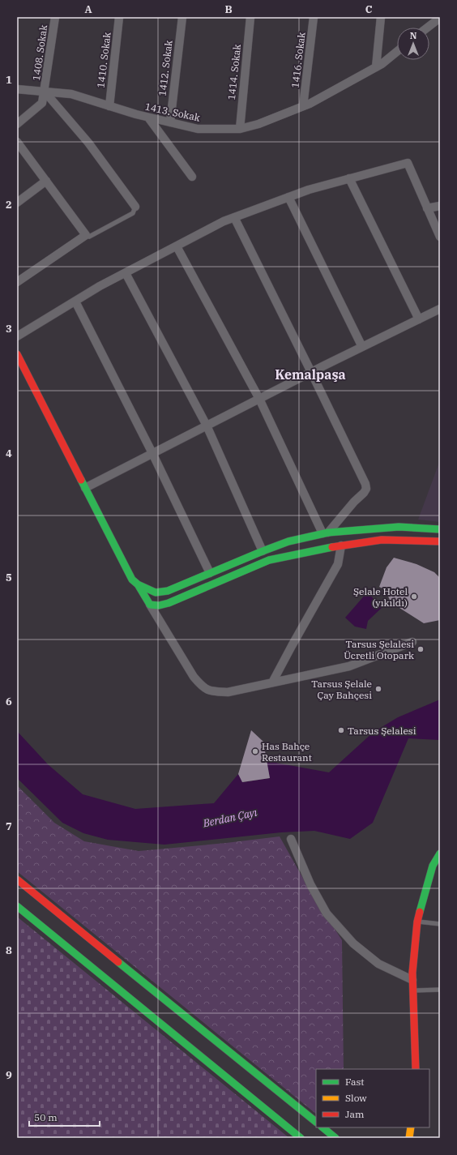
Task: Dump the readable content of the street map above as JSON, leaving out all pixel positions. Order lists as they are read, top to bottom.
{
  "streets": {
    "street": [
      "1408. Sokak",
      "1410. Sokak",
      "1416. Sokak",
      "1412. Sokak",
      "1414. Sokak",
      "1413. Sokak"
    ]
  },
  "crossings": [
    ["1408. Sokak", "1413. Sokak"],
    ["1410. Sokak", "1413. Sokak"],
    ["1416. Sokak", "1413. Sokak"],
    ["1412. Sokak", "1413. Sokak"],
    ["1414. Sokak", "1413. Sokak"]
  ],
  "districts": ["Kemalpaşa"],
  "water": ["Berdan Çayı"],
  "places": [
    "Şelale Hotel (yıkıldı)",
    "Tarsus Şelalesi Ücretli Otopark",
    "Tarsus Şelale Çay Bahçesi",
    "Tarsus Şelalesi",
    "Has Bahçe Restaurant"
  ],
  "legend": ["Fast", "Slow", "Jam"],
  "scale_bar": "50 m",
  "north": "top",
  "grid": {
    "columns": ["A", "B", "C"],
    "rows": [
      "1",
      "2",
      "3",
      "4",
      "5",
      "6",
      "7",
      "8",
      "9"
    ]
  }
}
